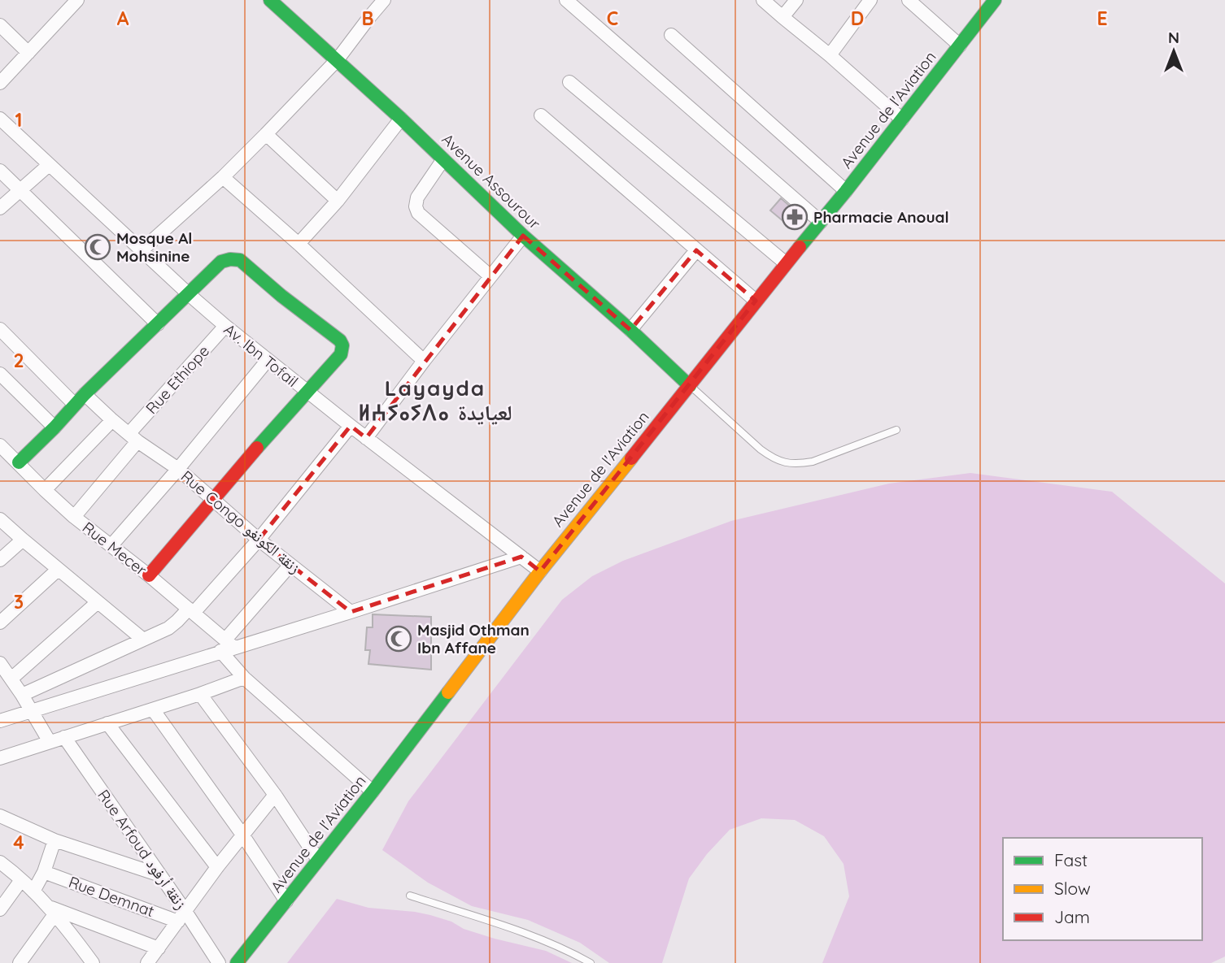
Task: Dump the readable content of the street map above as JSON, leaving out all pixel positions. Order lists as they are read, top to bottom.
{
  "streets": {
    "street": [
      "Avenue de l'Aviation",
      "Avenue Assourour",
      "Av. Ibn Tofail",
      "Rue Ethiope",
      "Rue Congo زنقة الكونغو",
      "Rue Mecer",
      "Rue Arfoud زنقة أرفود",
      "Rue Demnat"
    ]
  },
  "crossings": [
    ["Avenue de l'Aviation", "Avenue Assourour"],
    ["Avenue de l'Aviation", "Av. Ibn Tofail"],
    ["Avenue de l'Aviation", "Rue Mecer"],
    ["Av. Ibn Tofail", "Rue Ethiope"],
    ["Rue Ethiope", "Rue Congo زنقة الكونغو"],
    ["Rue Ethiope", "Rue Mecer"],
    ["Rue Arfoud زنقة أرفود", "Rue Demnat"]
  ],
  "districts": ["Layayda ⵍⵄⵢⴰⵢⴷⴰ لعيايدة"],
  "places": {
    "pharmacy": ["Pharmacie Anoual"],
    "mosque": ["Mosque Al Mohsinine", "Masjid Othman Ibn Affane"]
  },
  "legend": ["Fast", "Slow", "Jam"],
  "north": "top",
  "grid": {
    "columns": [
      "A",
      "B",
      "C",
      "D",
      "E"
    ],
    "rows": [
      "1",
      "2",
      "3",
      "4"
    ]
  }
}
